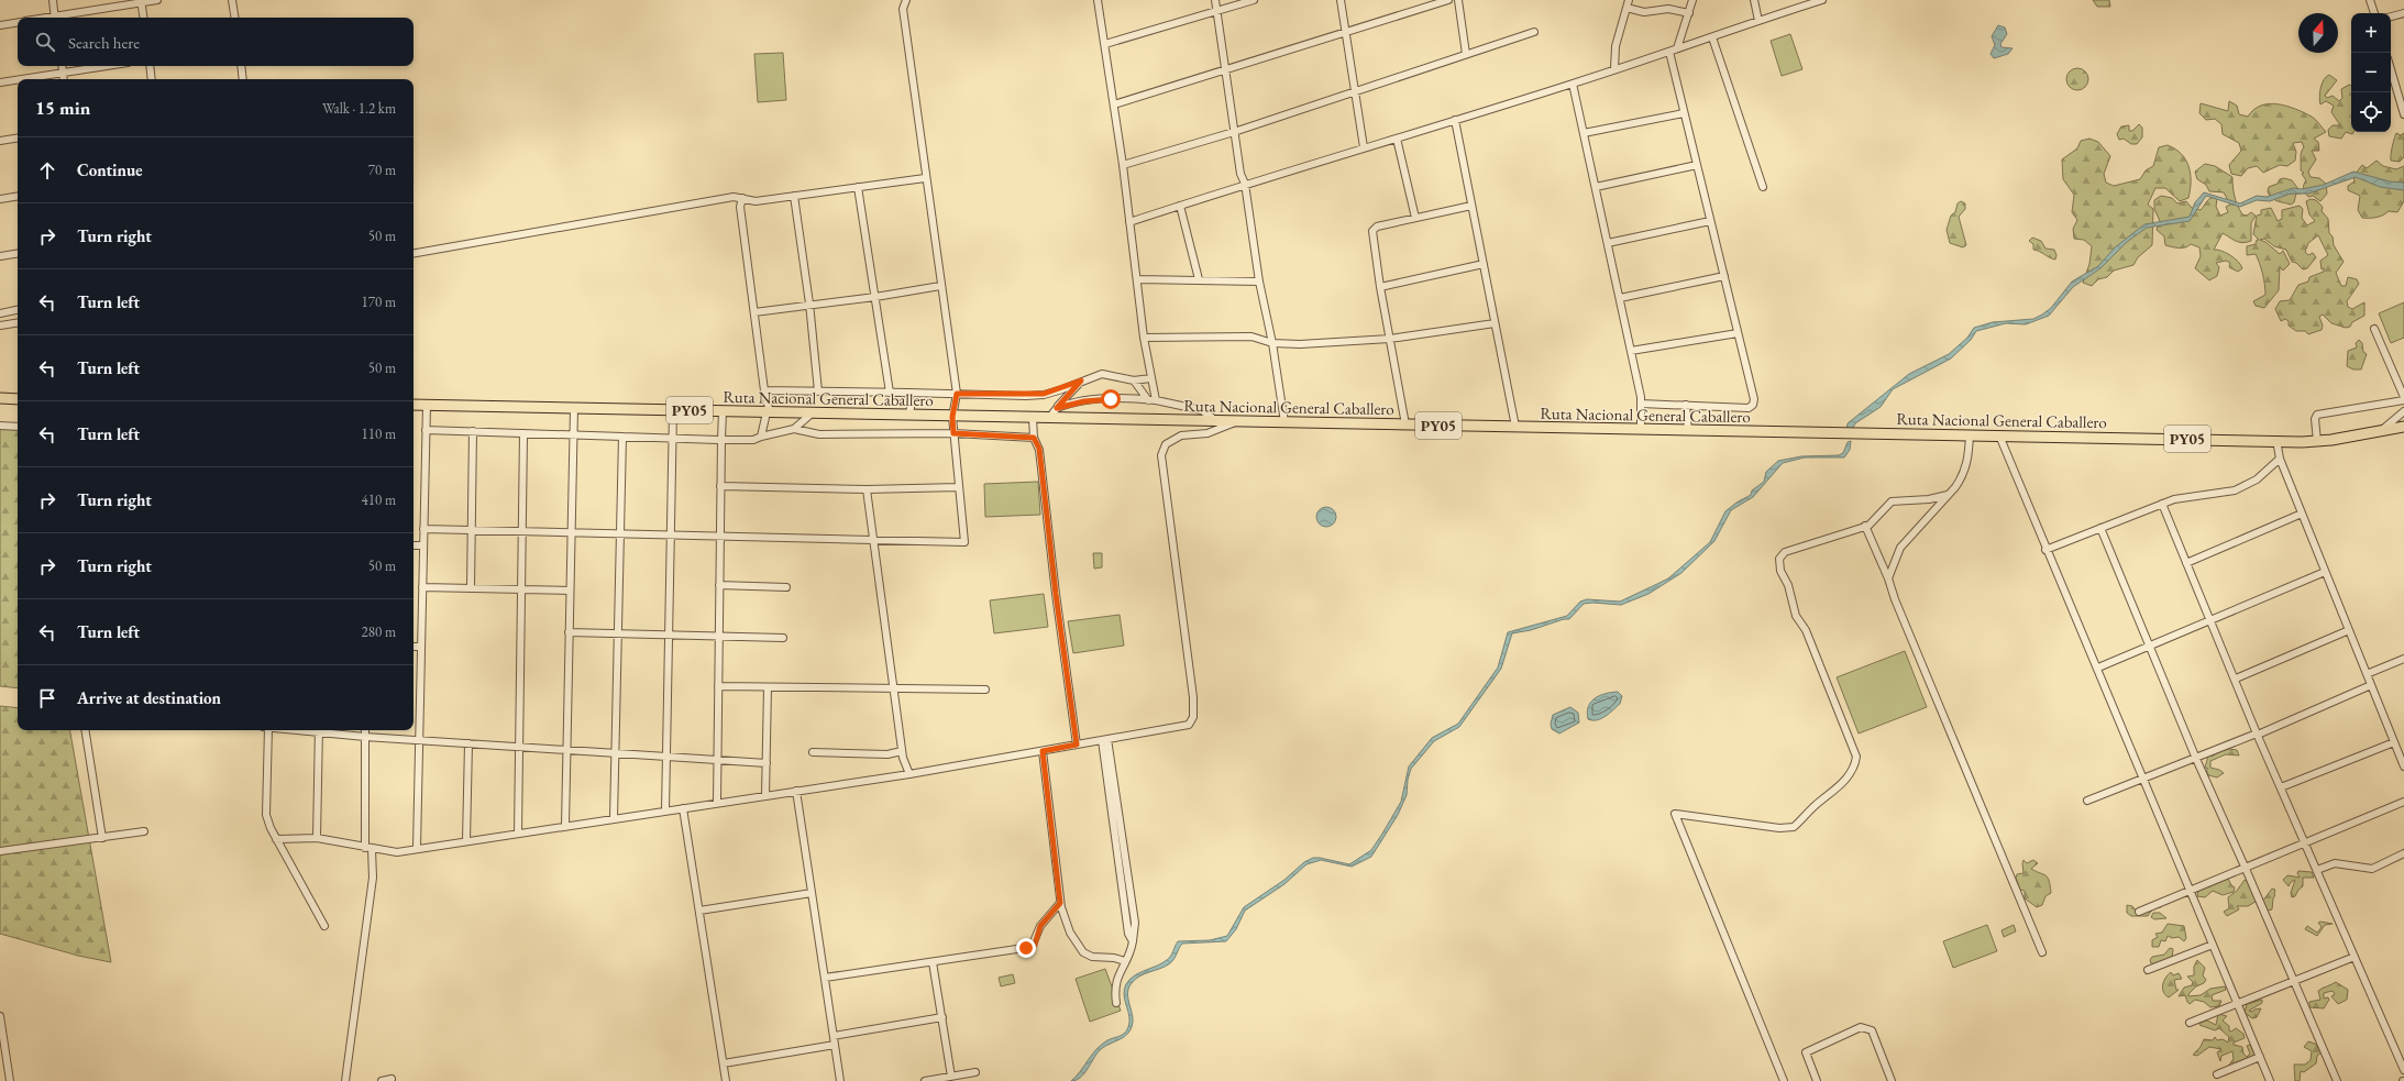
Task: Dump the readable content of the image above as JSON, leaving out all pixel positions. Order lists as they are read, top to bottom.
{
  "streets": {
    "highway": ["Ruta Nacional General Caballero", "PY05"]
  },
  "north": "top",
  "page": {
    "map_buttons": ["+", "−"],
    "search": "Search here",
    "heading": ["15 min", "Walk · 1.2 km"],
    "list": [
      ["Continue", "70 m"],
      ["Turn right", "50 m"],
      ["Turn left", "170 m"],
      ["Turn left", "50 m"],
      ["Turn left", "110 m"],
      ["Turn right", "410 m"],
      ["Turn right", "50 m"],
      ["Turn left", "280 m"],
      "Arrive at destination"
    ]
  }
}
